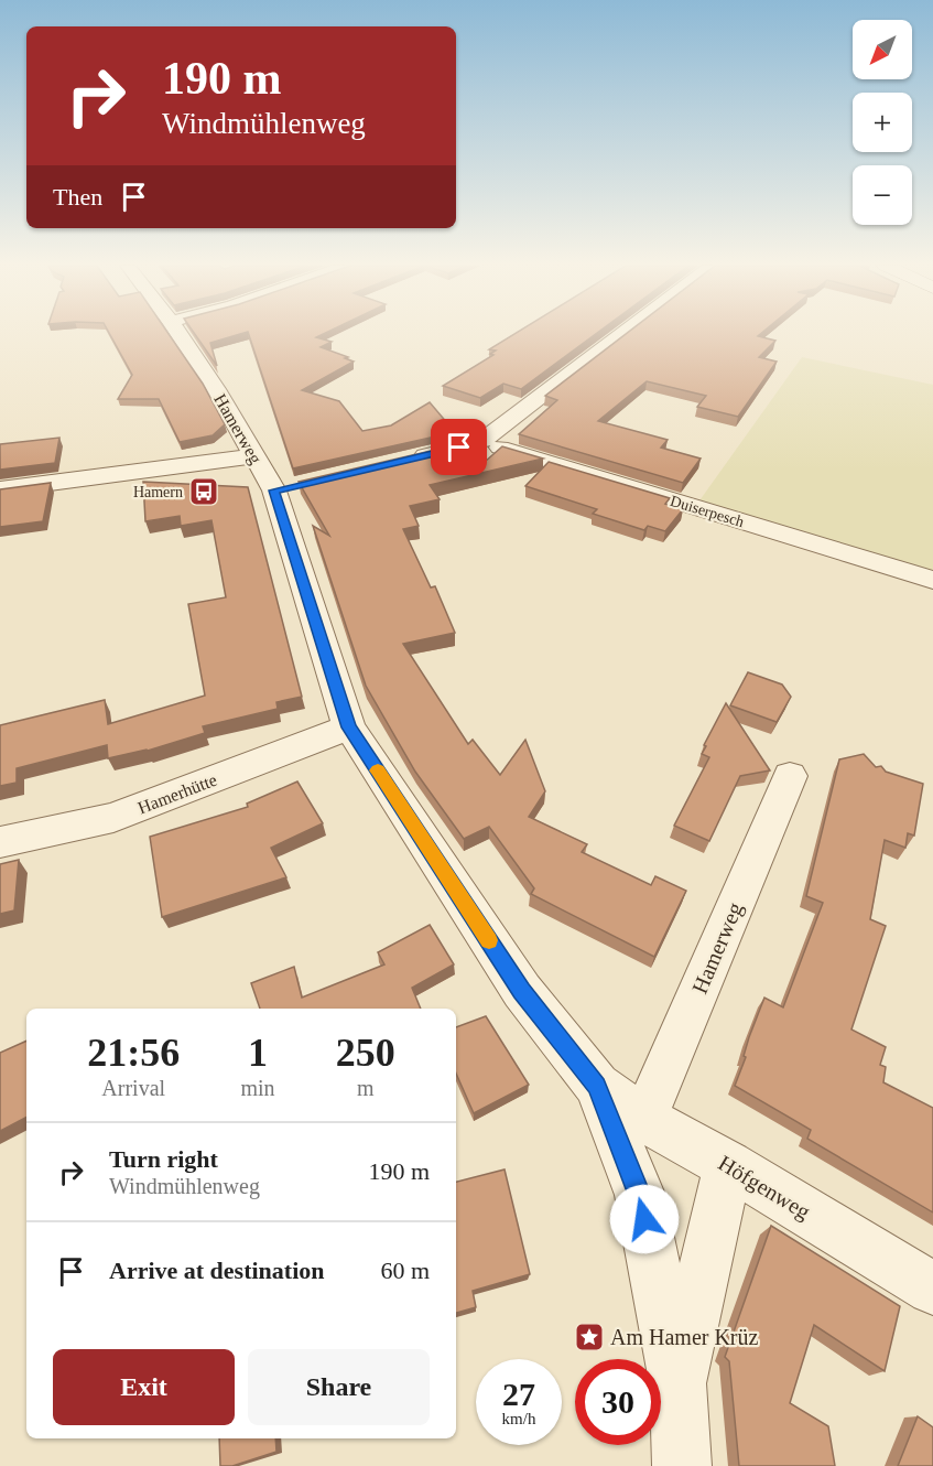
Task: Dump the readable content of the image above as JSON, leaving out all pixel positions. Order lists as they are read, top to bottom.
{
  "streets": {
    "street": [
      "Hamerweg",
      "Duiserpesch",
      "Hamerhütte",
      "Höfgenweg"
    ]
  },
  "crossings": [
    ["Hamerweg", "Hamerhütte"],
    ["Hamerweg", "Höfgenweg"]
  ],
  "places": {
    "bus stop": ["Hamern"],
    "place": ["Am Hamer Krüz"]
  },
  "north": "bottom left",
  "page": {
    "map_buttons": ["+", "−"],
    "turn": ["190 m", "Windmühlenweg"],
    "then": "Then",
    "eta": [
      "21:56",
      "Arrival",
      "1",
      "min",
      "250",
      "m"
    ],
    "list": [
      {
        "name": "Turn right",
        "note": "Windmühlenweg",
        "value": "190 m"
      },
      {
        "name": "Arrive at destination",
        "value": "60 m"
      }
    ],
    "buttons": ["Exit", "Share"],
    "speed": "27 km/h",
    "limit": "30"
  }
}
